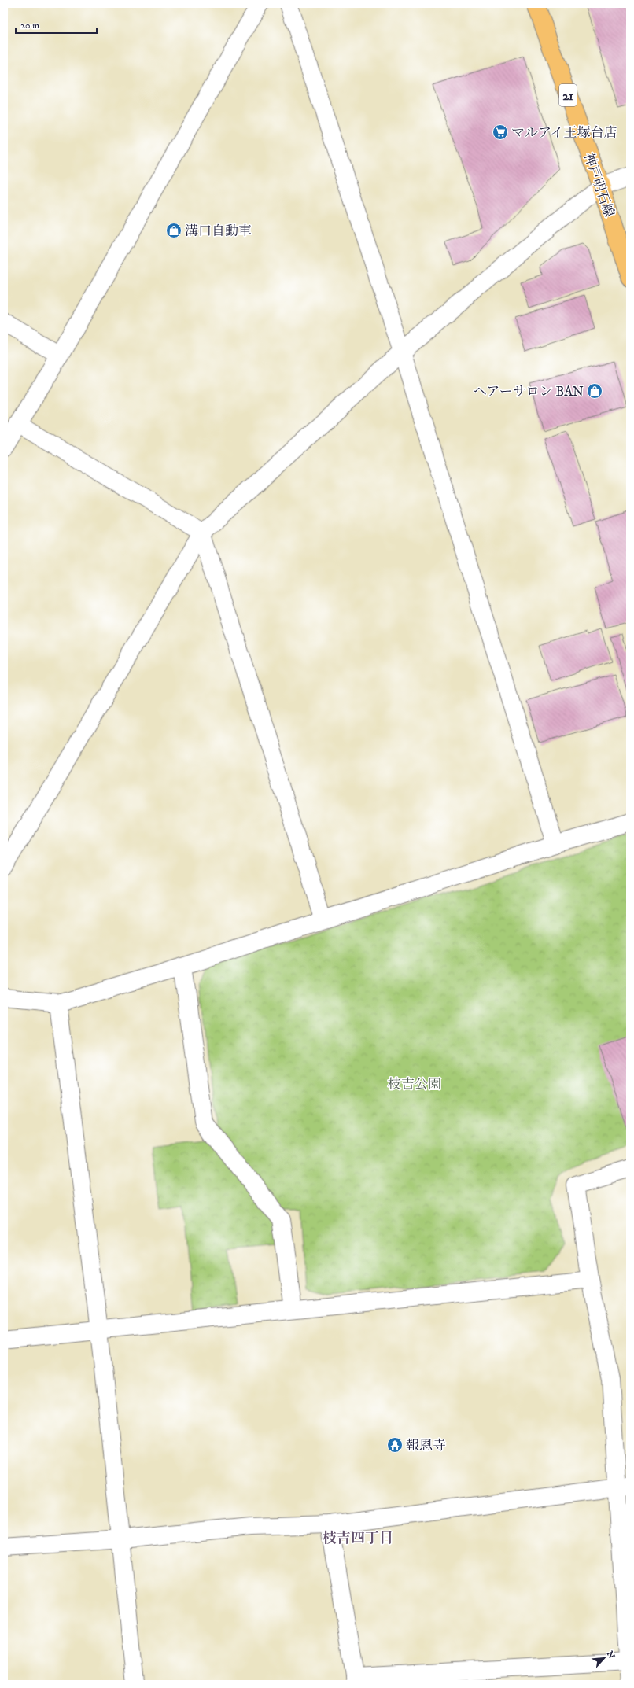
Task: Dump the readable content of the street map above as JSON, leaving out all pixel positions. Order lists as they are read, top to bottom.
{
  "streets": {
    "main road": ["21", "神戸明石線"]
  },
  "districts": ["枝吉四丁目"],
  "parks": ["枝吉公園"],
  "places": {
    "supermarket": ["マルアイ王塚台店"],
    "shop": ["溝口自動車", "ヘアーサロン BAN"],
    "temple": ["報恩寺"]
  },
  "scale_bar": "20 m",
  "north": "top right"
}
